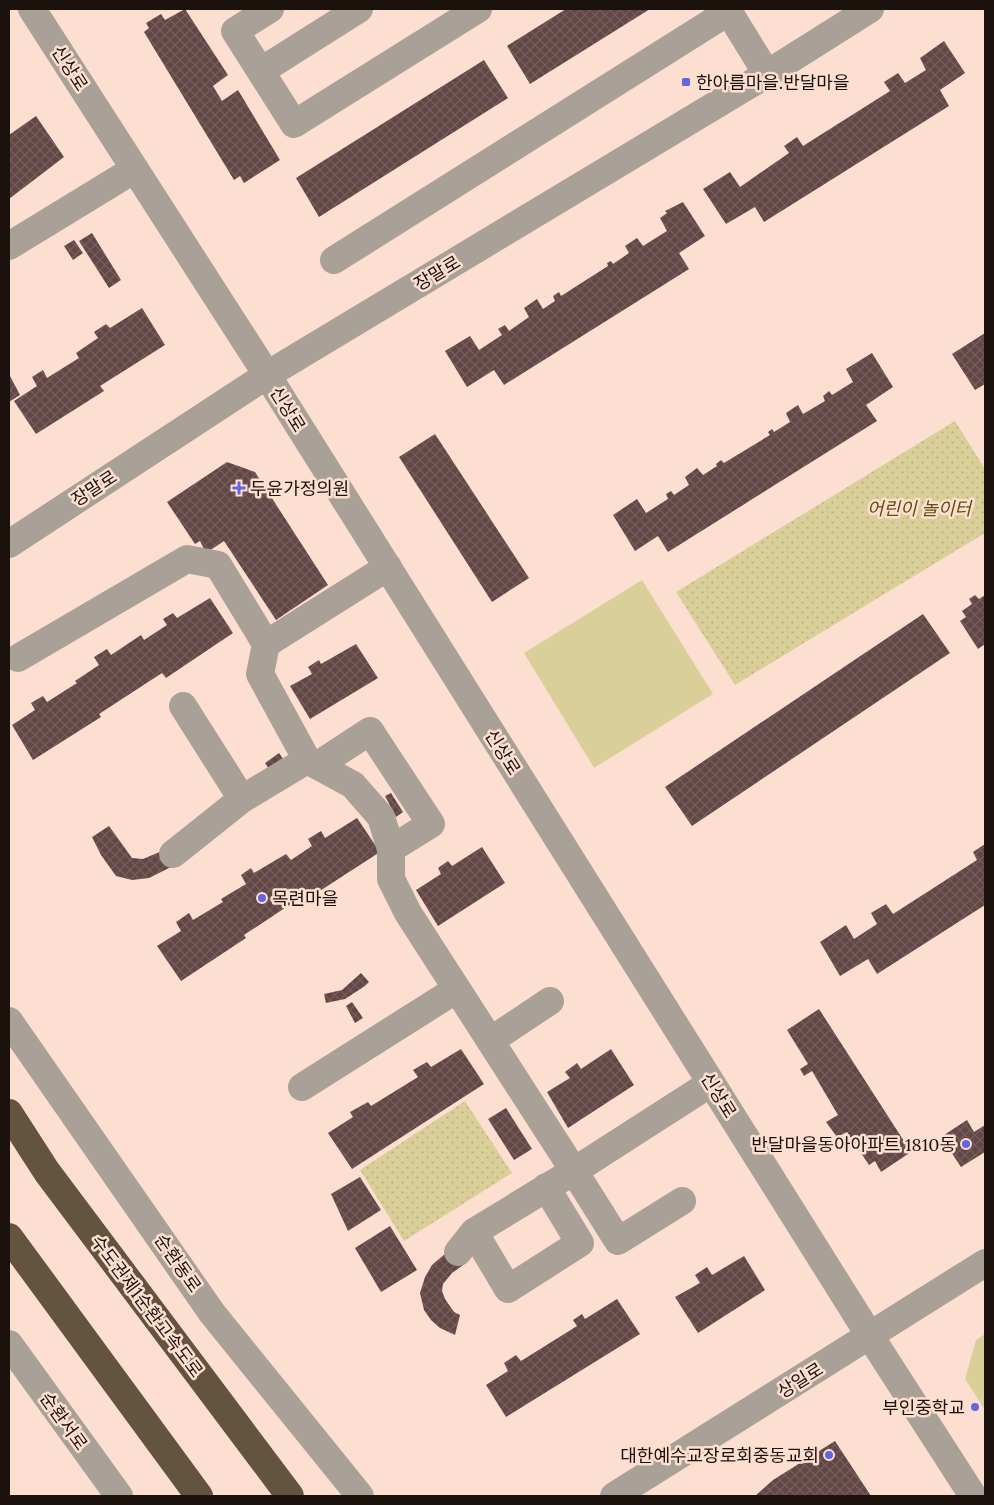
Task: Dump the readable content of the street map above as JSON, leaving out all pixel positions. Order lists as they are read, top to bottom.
{
  "streets": {
    "highway": ["수도권제1순환고속도로"],
    "street": [
      "신상로",
      "장말로",
      "순환동로",
      "상일로",
      "순환서로"
    ]
  },
  "crossings": [
    ["신상로", "장말로"],
    ["신상로", "상일로"]
  ],
  "parks": ["어린이 놀이터"],
  "places": {
    "transit": ["한아름마을.반달마을"],
    "health": ["두윤가정의원"],
    "other": [
      "목련마을",
      "반달마을동아아파트 1810동",
      "부인중학교",
      "대한예수교장로회중동교회"
    ]
  }
}
